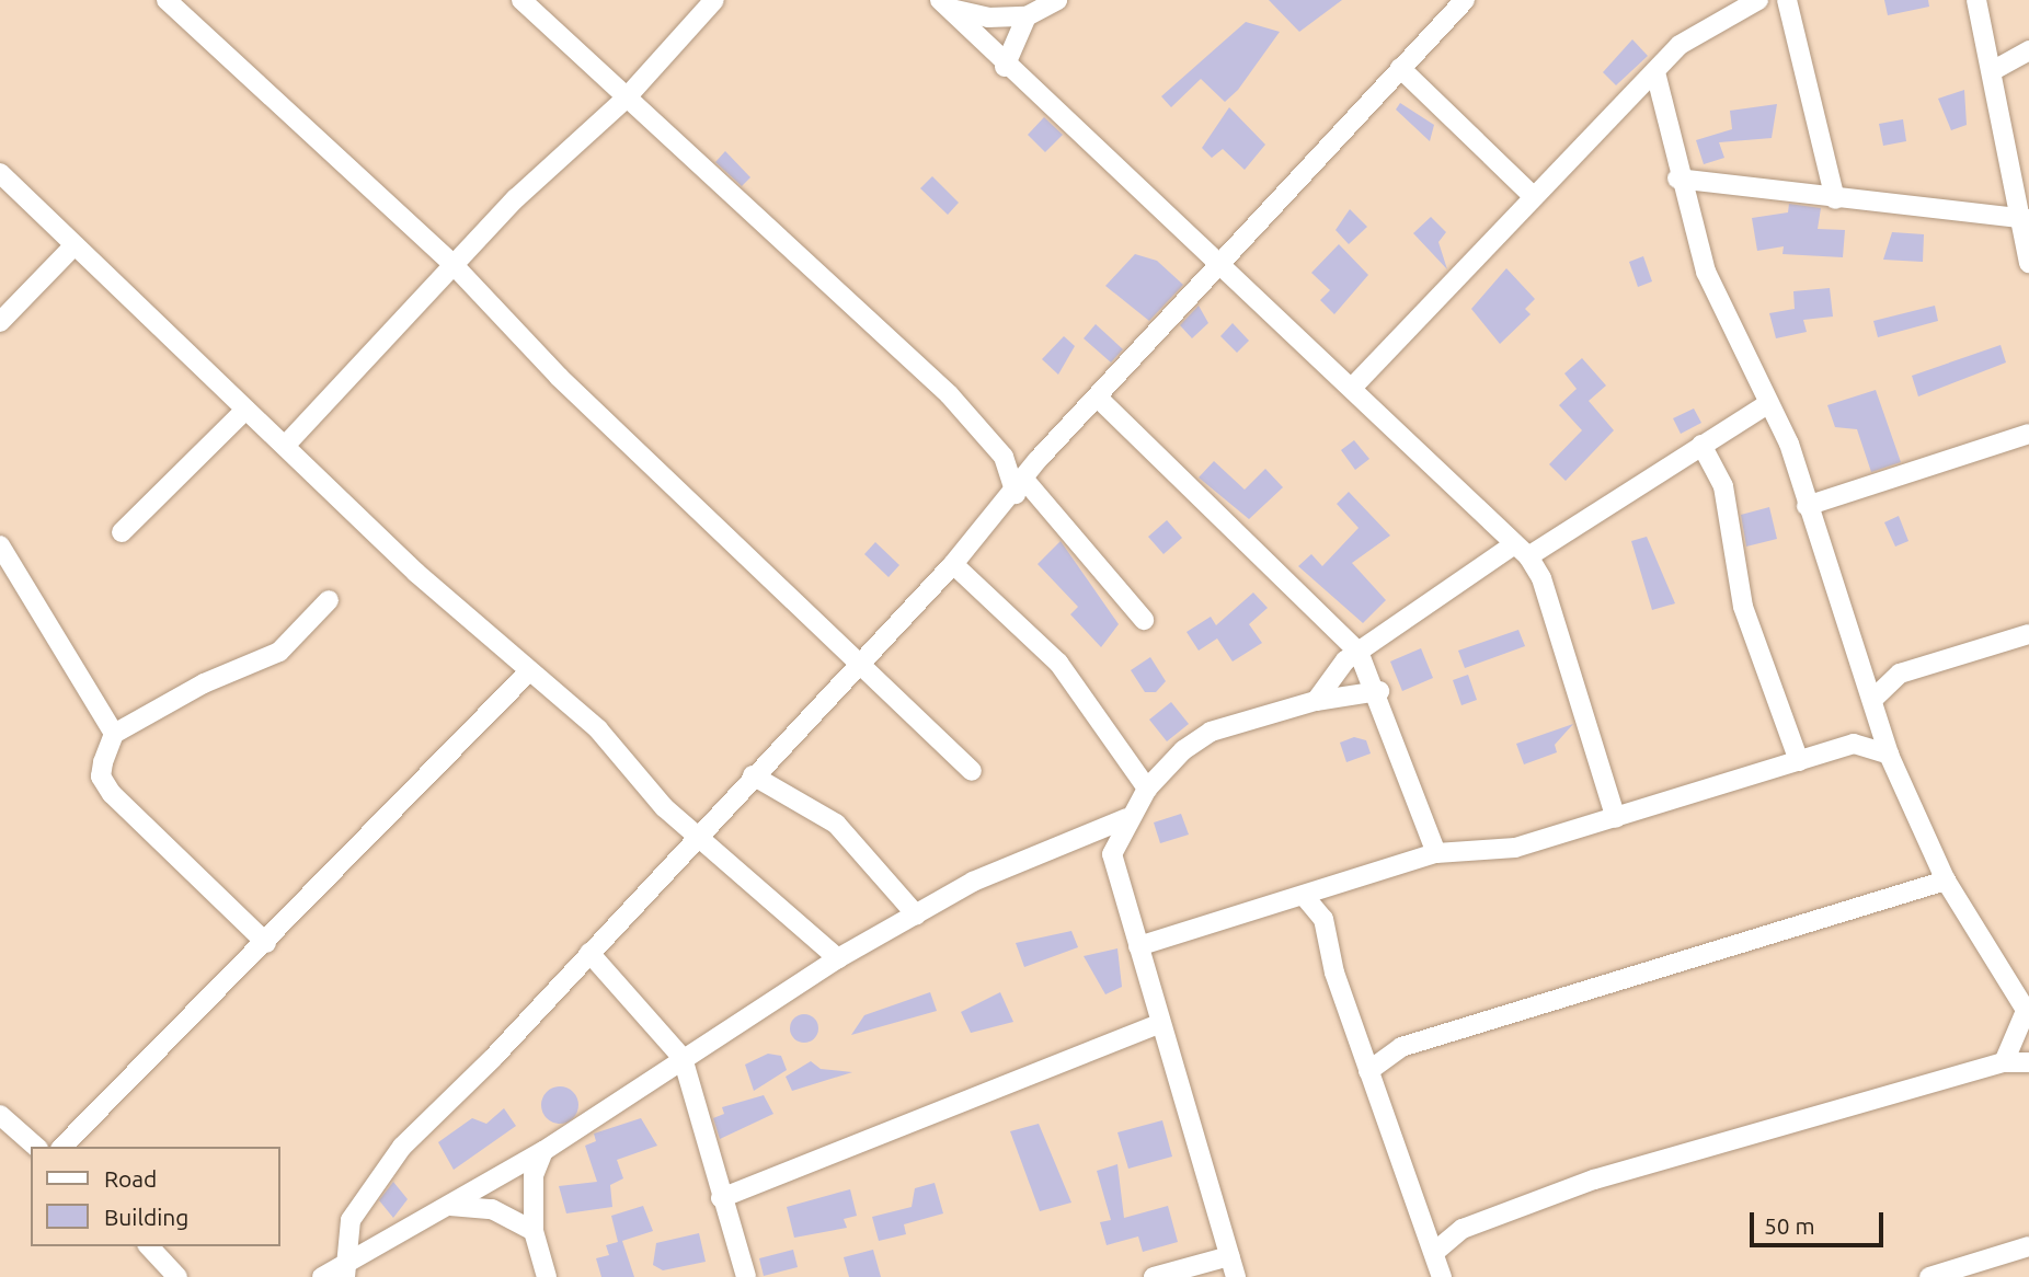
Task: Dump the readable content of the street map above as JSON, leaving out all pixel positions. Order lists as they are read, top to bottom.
{
  "legend": ["Road", "Building"],
  "scale_bar": "50 m"
}
